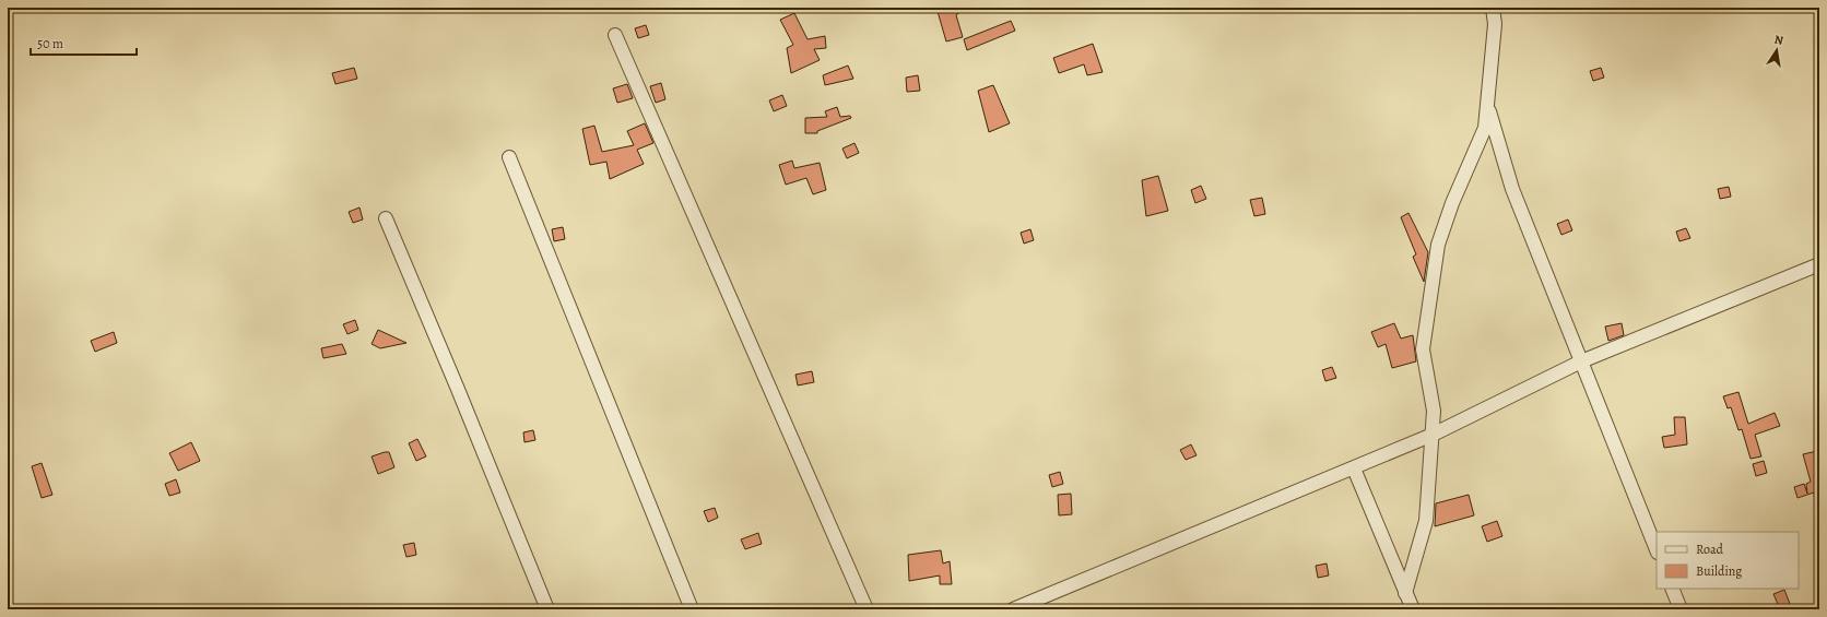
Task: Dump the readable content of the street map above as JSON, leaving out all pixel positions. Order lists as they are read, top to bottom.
{
  "legend": ["Road", "Building"],
  "scale_bar": "50 m",
  "north": "top"
}
